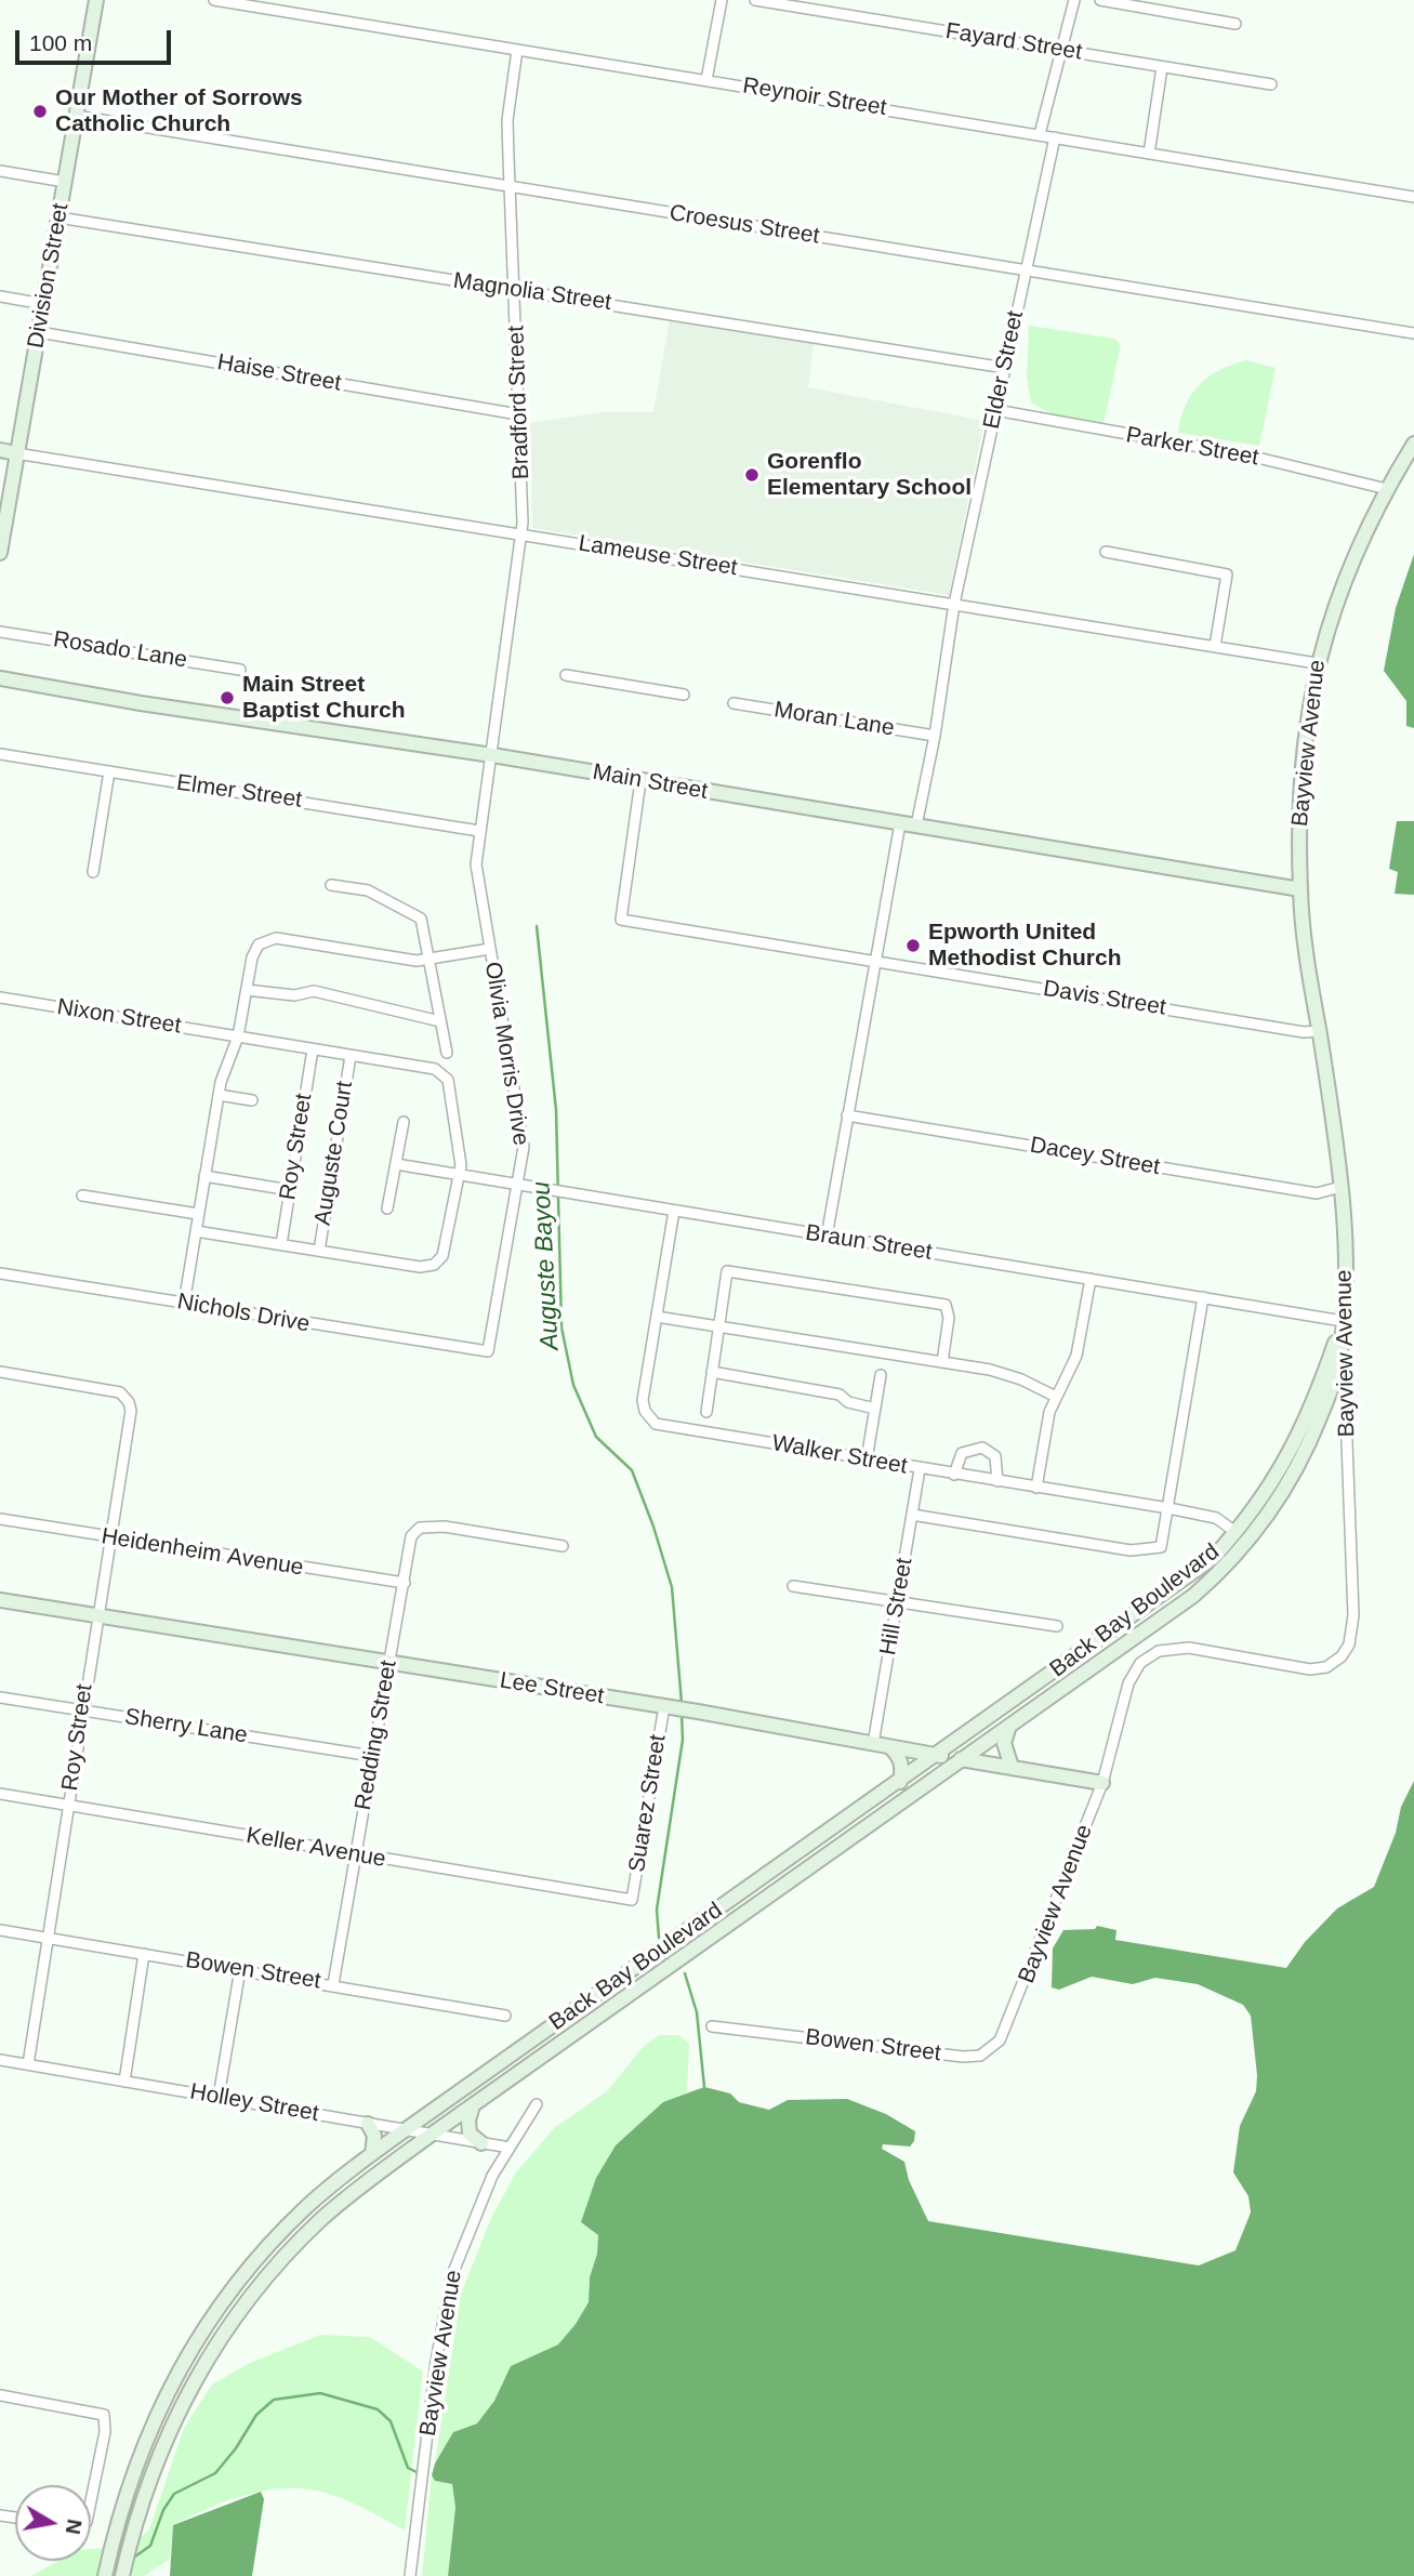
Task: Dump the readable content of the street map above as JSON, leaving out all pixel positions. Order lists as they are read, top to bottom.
{
  "streets": {
    "main road": [
      "Division Street",
      "Lameuse Street",
      "Bayview Avenue",
      "Main Street",
      "Back Bay Boulevard",
      "Lee Street"
    ],
    "street": [
      "Fayard Street",
      "Reynoir Street",
      "Croesus Street",
      "Magnolia Street",
      "Elder Street",
      "Haise Street",
      "Bradford Street",
      "Parker Street",
      "Rosado Lane",
      "Moran Lane",
      "Elmer Street",
      "Davis Street",
      "Nixon Street",
      "Olivia Morris Drive",
      "Roy Street",
      "Auguste Court",
      "Dacey Street",
      "Braun Street",
      "Nichols Drive",
      "Walker Street",
      "Heidenheim Avenue",
      "Hill Street",
      "Sherry Lane",
      "Redding Street",
      "Suarez Street",
      "Keller Avenue",
      "Bowen Street",
      "Holley Street"
    ]
  },
  "crossings": [
    ["Reynoir Street", "Elder Street"],
    ["Reynoir Street", "Bradford Street"],
    ["Croesus Street", "Division Street"],
    ["Croesus Street", "Elder Street"],
    ["Croesus Street", "Bradford Street"],
    ["Division Street", "Magnolia Street"],
    ["Division Street", "Haise Street"],
    ["Division Street", "Lameuse Street"],
    ["Magnolia Street", "Elder Street"],
    ["Magnolia Street", "Bradford Street"],
    ["Elder Street", "Parker Street"],
    ["Elder Street", "Lameuse Street"],
    ["Elder Street", "Moran Lane"],
    ["Elder Street", "Main Street"],
    ["Haise Street", "Bradford Street"],
    ["Bradford Street", "Lameuse Street"],
    ["Bradford Street", "Main Street"],
    ["Bradford Street", "Olivia Morris Drive"],
    ["Parker Street", "Bayview Avenue"],
    ["Lameuse Street", "Bayview Avenue"],
    ["Bayview Avenue", "Main Street"],
    ["Bayview Avenue", "Davis Street"],
    ["Bayview Avenue", "Dacey Street"],
    ["Bayview Avenue", "Braun Street"],
    ["Bayview Avenue", "Back Bay Boulevard"],
    ["Bayview Avenue", "Lee Street"],
    ["Bayview Avenue", "Bowen Street"],
    ["Bayview Avenue", "Holley Street"],
    ["Main Street", "Davis Street"],
    ["Main Street", "Olivia Morris Drive"],
    ["Elmer Street", "Olivia Morris Drive"],
    ["Nixon Street", "Auguste Court"],
    ["Olivia Morris Drive", "Braun Street"],
    ["Olivia Morris Drive", "Nichols Drive"],
    ["Roy Street", "Auguste Court"],
    ["Roy Street", "Heidenheim Avenue"],
    ["Roy Street", "Lee Street"],
    ["Roy Street", "Sherry Lane"],
    ["Roy Street", "Keller Avenue"],
    ["Roy Street", "Bowen Street"],
    ["Roy Street", "Holley Street"],
    ["Auguste Court", "Braun Street"],
    ["Braun Street", "Walker Street"],
    ["Braun Street", "Back Bay Boulevard"],
    ["Walker Street", "Hill Street"],
    ["Walker Street", "Back Bay Boulevard"],
    ["Heidenheim Avenue", "Redding Street"],
    ["Hill Street", "Lee Street"],
    ["Back Bay Boulevard", "Lee Street"],
    ["Back Bay Boulevard", "Holley Street"],
    ["Lee Street", "Redding Street"],
    ["Lee Street", "Suarez Street"],
    ["Sherry Lane", "Redding Street"],
    ["Redding Street", "Keller Avenue"],
    ["Redding Street", "Bowen Street"],
    ["Suarez Street", "Keller Avenue"]
  ],
  "water": ["Auguste Bayou"],
  "places": [
    "Our Mother of Sorrows Catholic Church",
    "Gorenflo Elementary School",
    "Main Street Baptist Church",
    "Epworth United Methodist Church"
  ],
  "scale_bar": "100 m",
  "north": "right"
}
